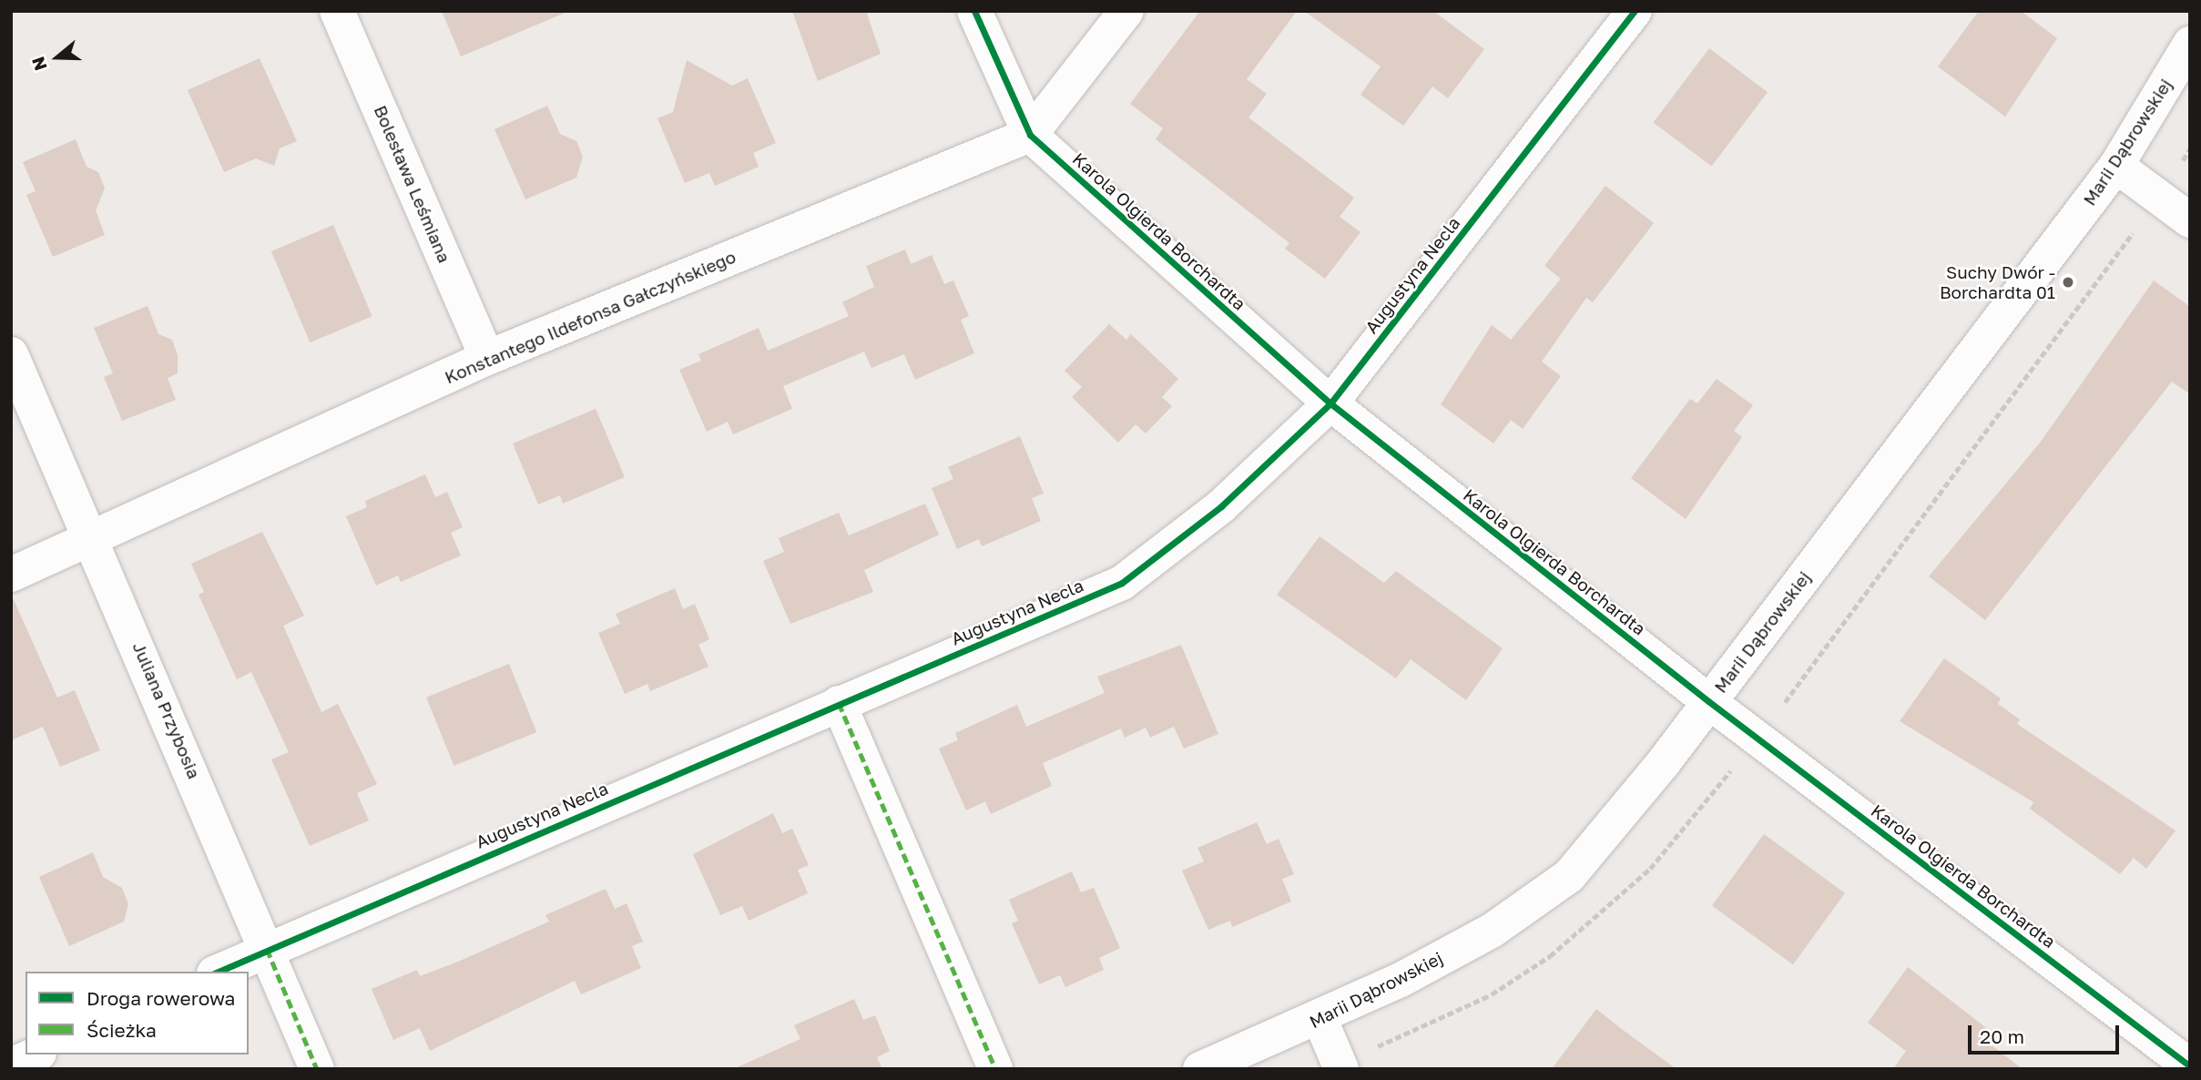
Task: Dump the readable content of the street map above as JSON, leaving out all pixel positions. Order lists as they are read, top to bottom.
{
  "streets": {
    "street": [
      "Marii Dąbrowskiej",
      "Bolesława Leśmiana",
      "Karola Olgierda Borchardta",
      "Augustyna Necla",
      "Konstantego Ildefonsa Gałczyńskiego",
      "Juliana Przybosia"
    ]
  },
  "crossings": [
    ["Marii Dąbrowskiej", "Karola Olgierda Borchardta"],
    ["Bolesława Leśmiana", "Konstantego Ildefonsa Gałczyńskiego"],
    ["Karola Olgierda Borchardta", "Augustyna Necla"],
    ["Karola Olgierda Borchardta", "Konstantego Ildefonsa Gałczyńskiego"],
    ["Augustyna Necla", "Juliana Przybosia"],
    ["Konstantego Ildefonsa Gałczyńskiego", "Juliana Przybosia"]
  ],
  "places": ["Suchy Dwór - Borchardta 01"],
  "legend": ["Droga rowerowa", "Ścieżka"],
  "scale_bar": "20 m",
  "north": "left"
}
